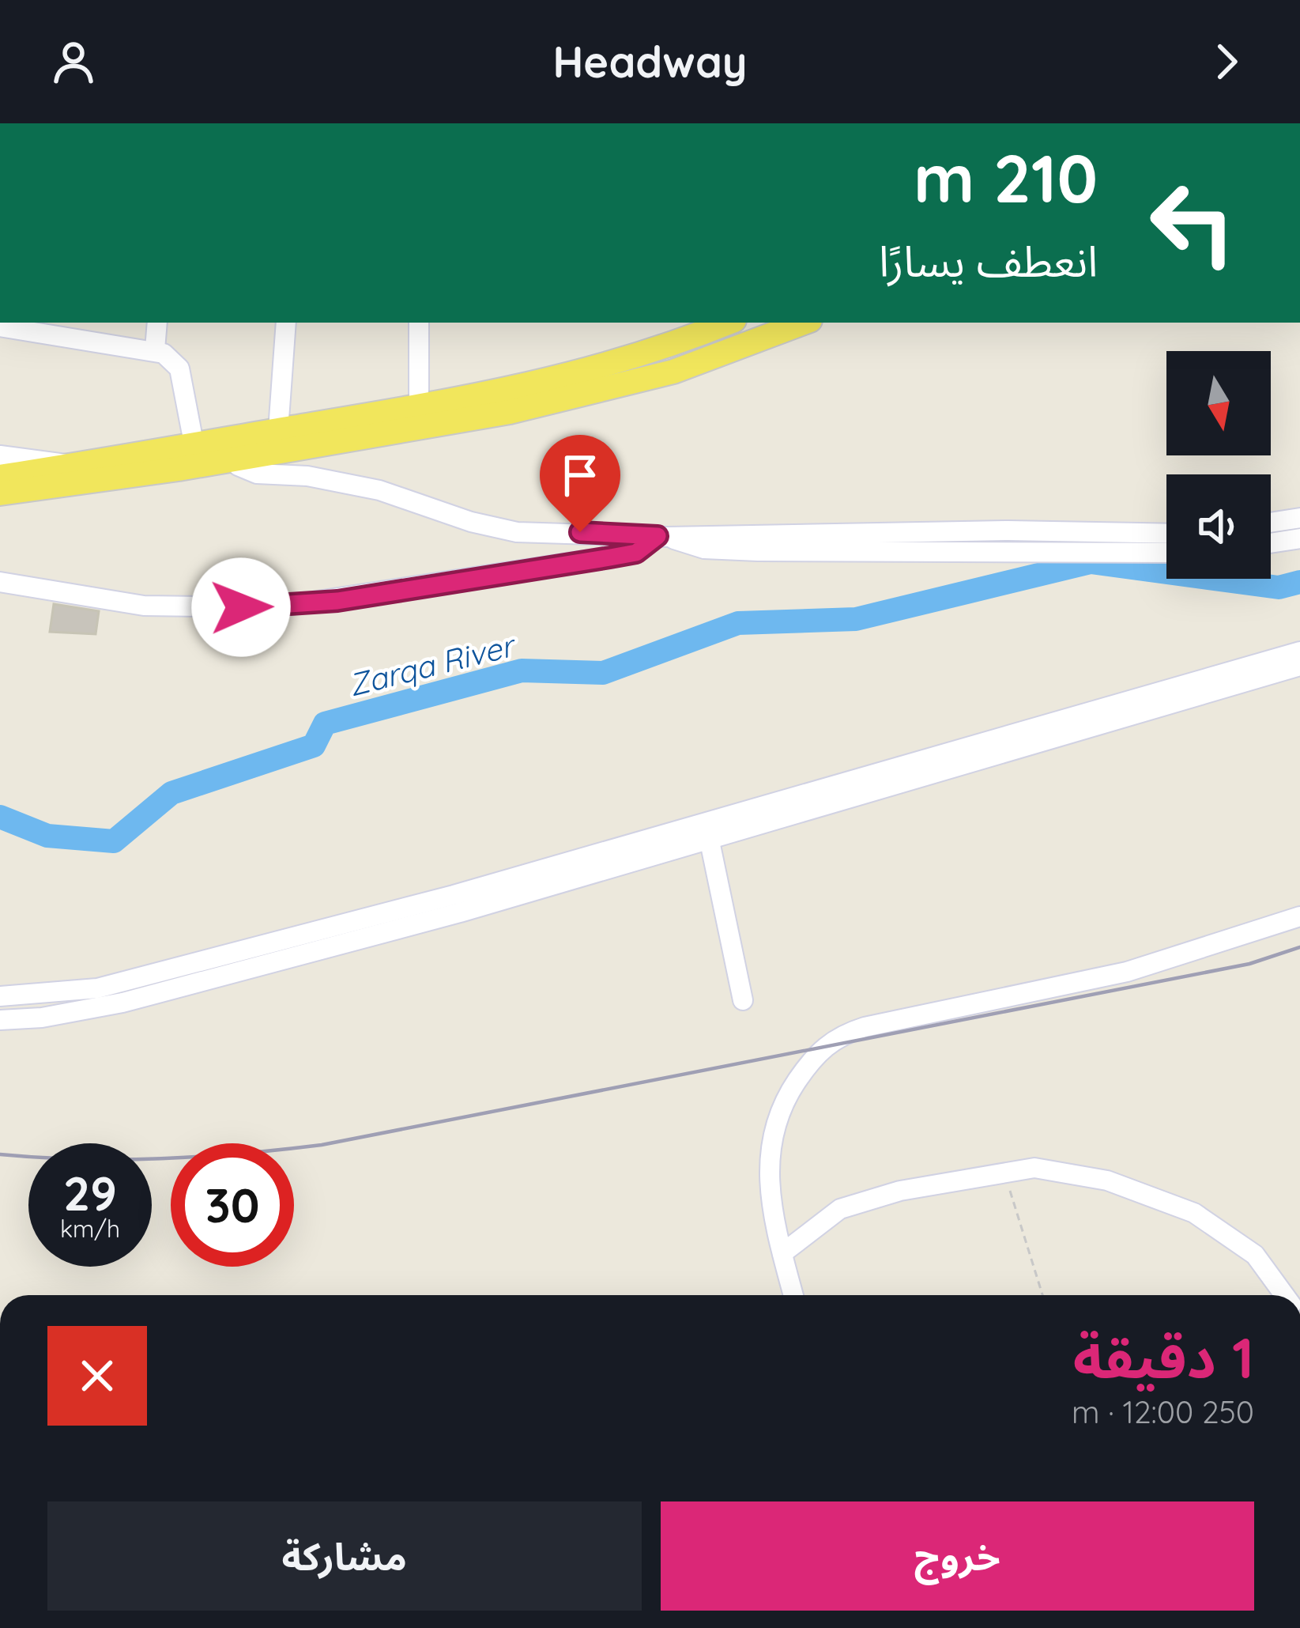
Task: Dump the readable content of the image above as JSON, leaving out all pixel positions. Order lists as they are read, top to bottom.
{
  "water": ["Zarqa River"],
  "north": "bottom",
  "page": {
    "header": "Headway",
    "turn": ["210 m", "انعطف يسارًا"],
    "speed": "29 km/h",
    "limit": "30",
    "heading": ["1 دقيقة", "250 m · 12:00"],
    "buttons": ["خروج", "مشاركة"]
  }
}
